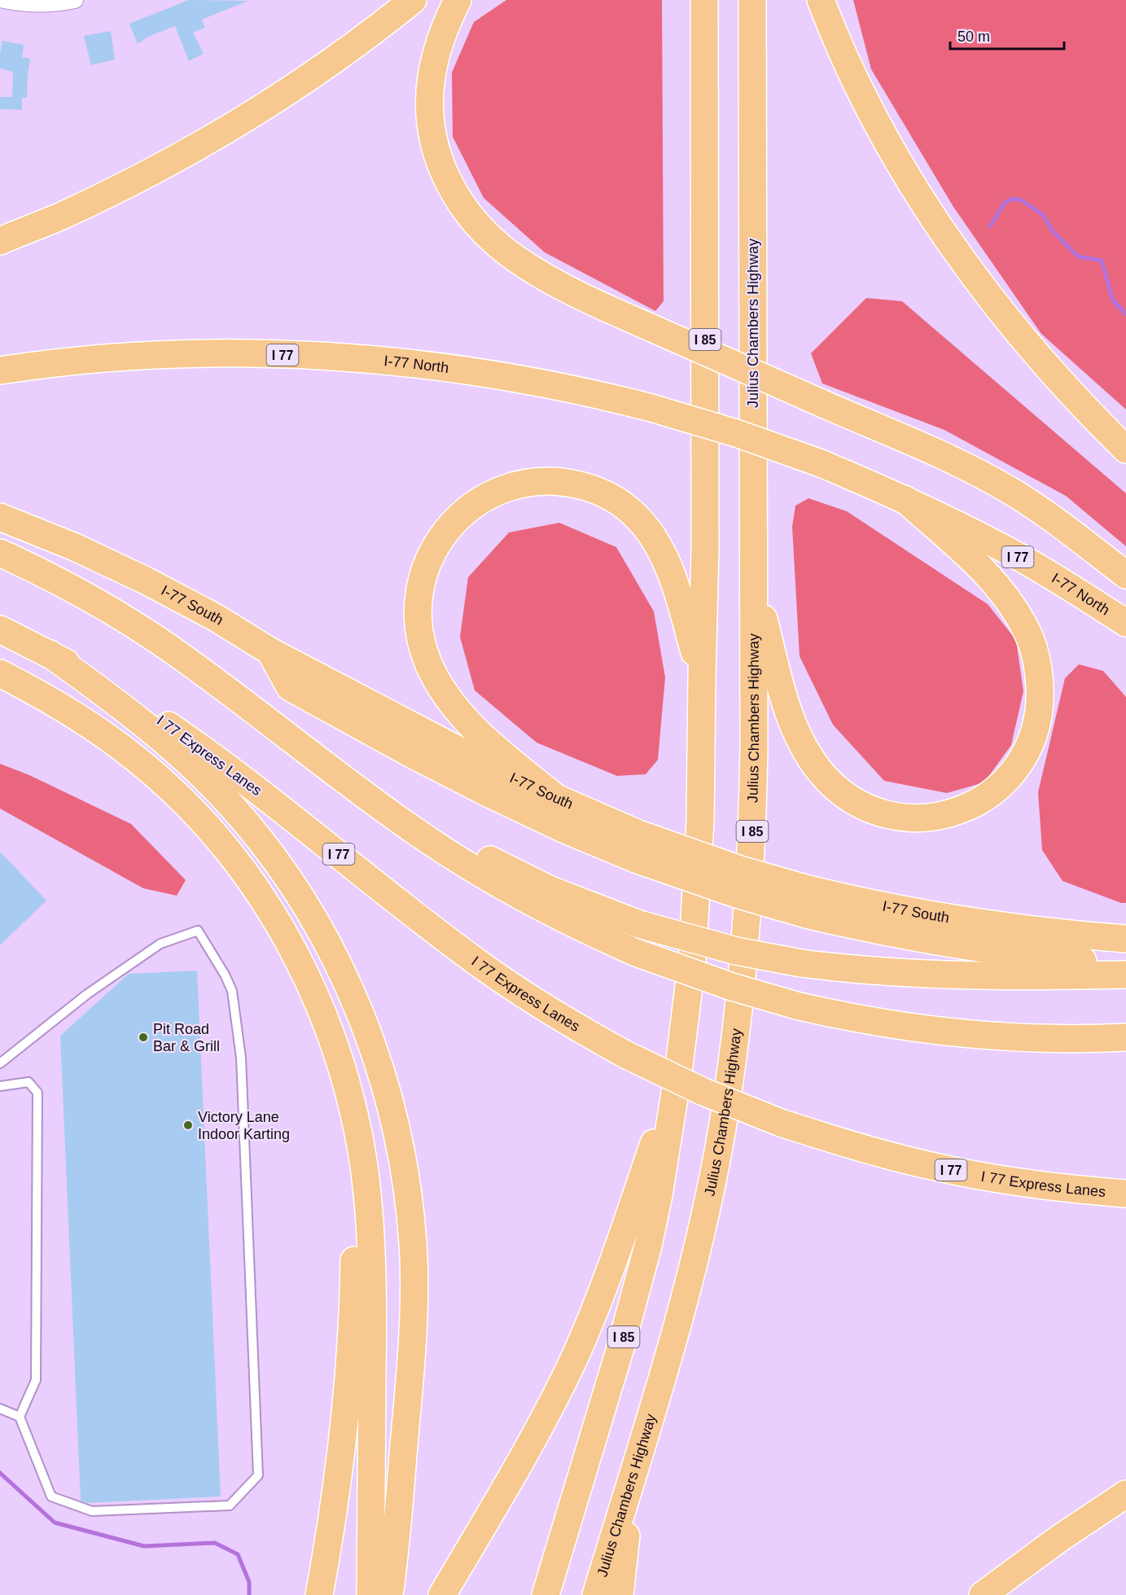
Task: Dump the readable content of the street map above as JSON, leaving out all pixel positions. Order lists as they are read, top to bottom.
{
  "streets": {
    "highway": [
      "Julius Chambers Highway",
      "I 85",
      "I 77",
      "I-77 North",
      "I-77 South",
      "I 77 Express Lanes"
    ]
  },
  "places": ["Pit Road Bar & Grill", "Victory Lane Indoor Karting"],
  "scale_bar": "50 m"
}
